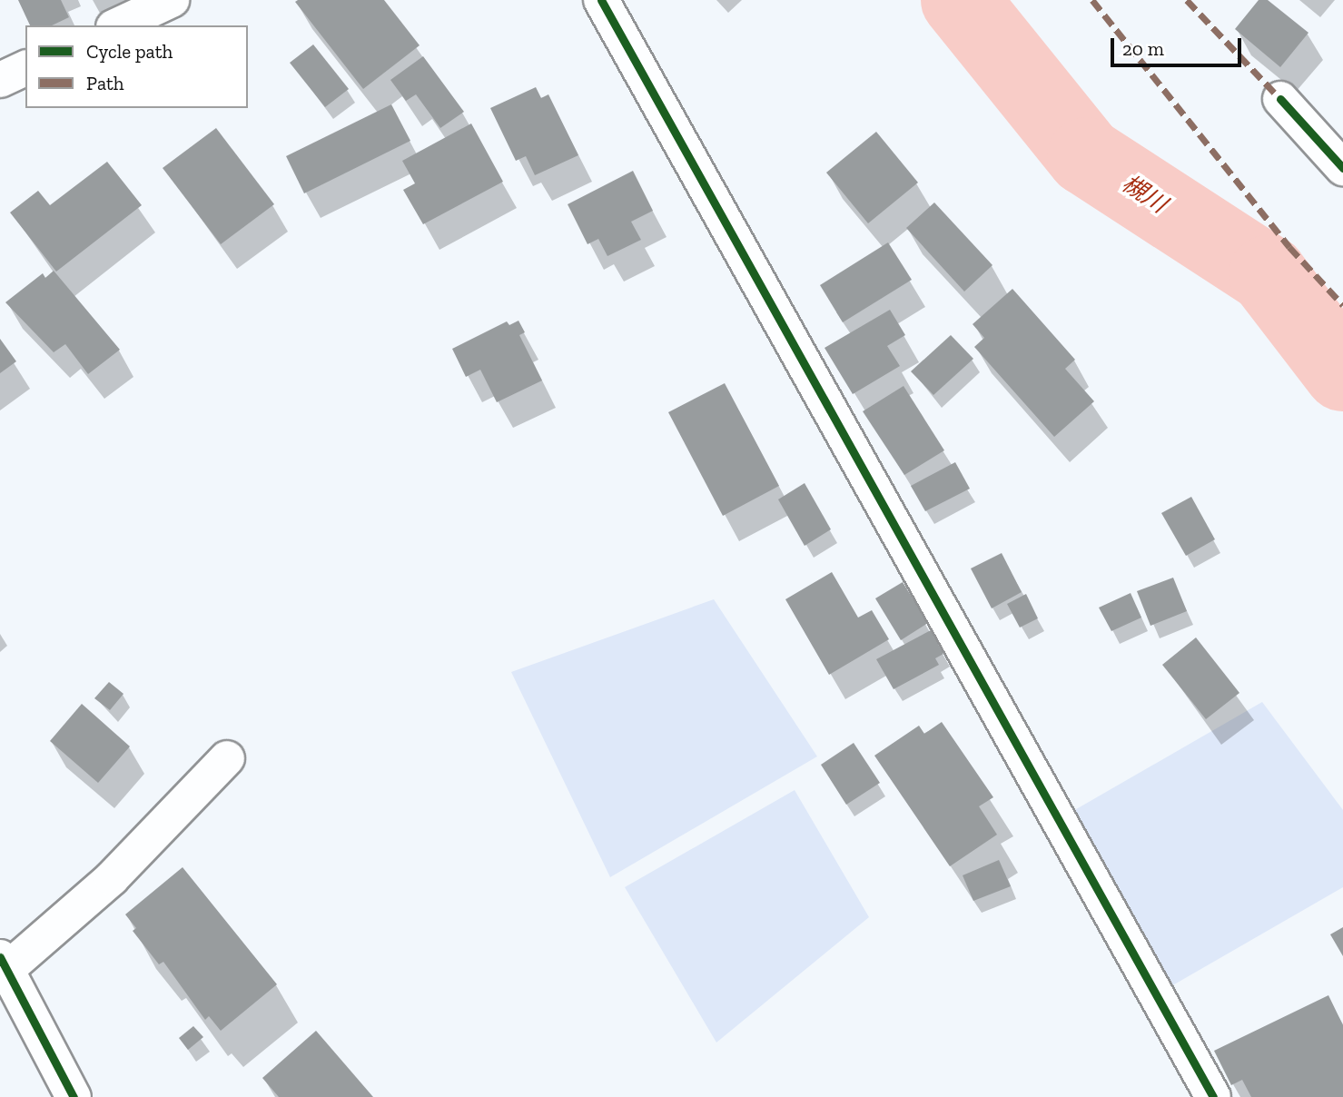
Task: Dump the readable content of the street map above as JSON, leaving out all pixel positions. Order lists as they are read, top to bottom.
{
  "water": ["槻川"],
  "legend": ["Cycle path", "Path"],
  "scale_bar": "20 m"
}
